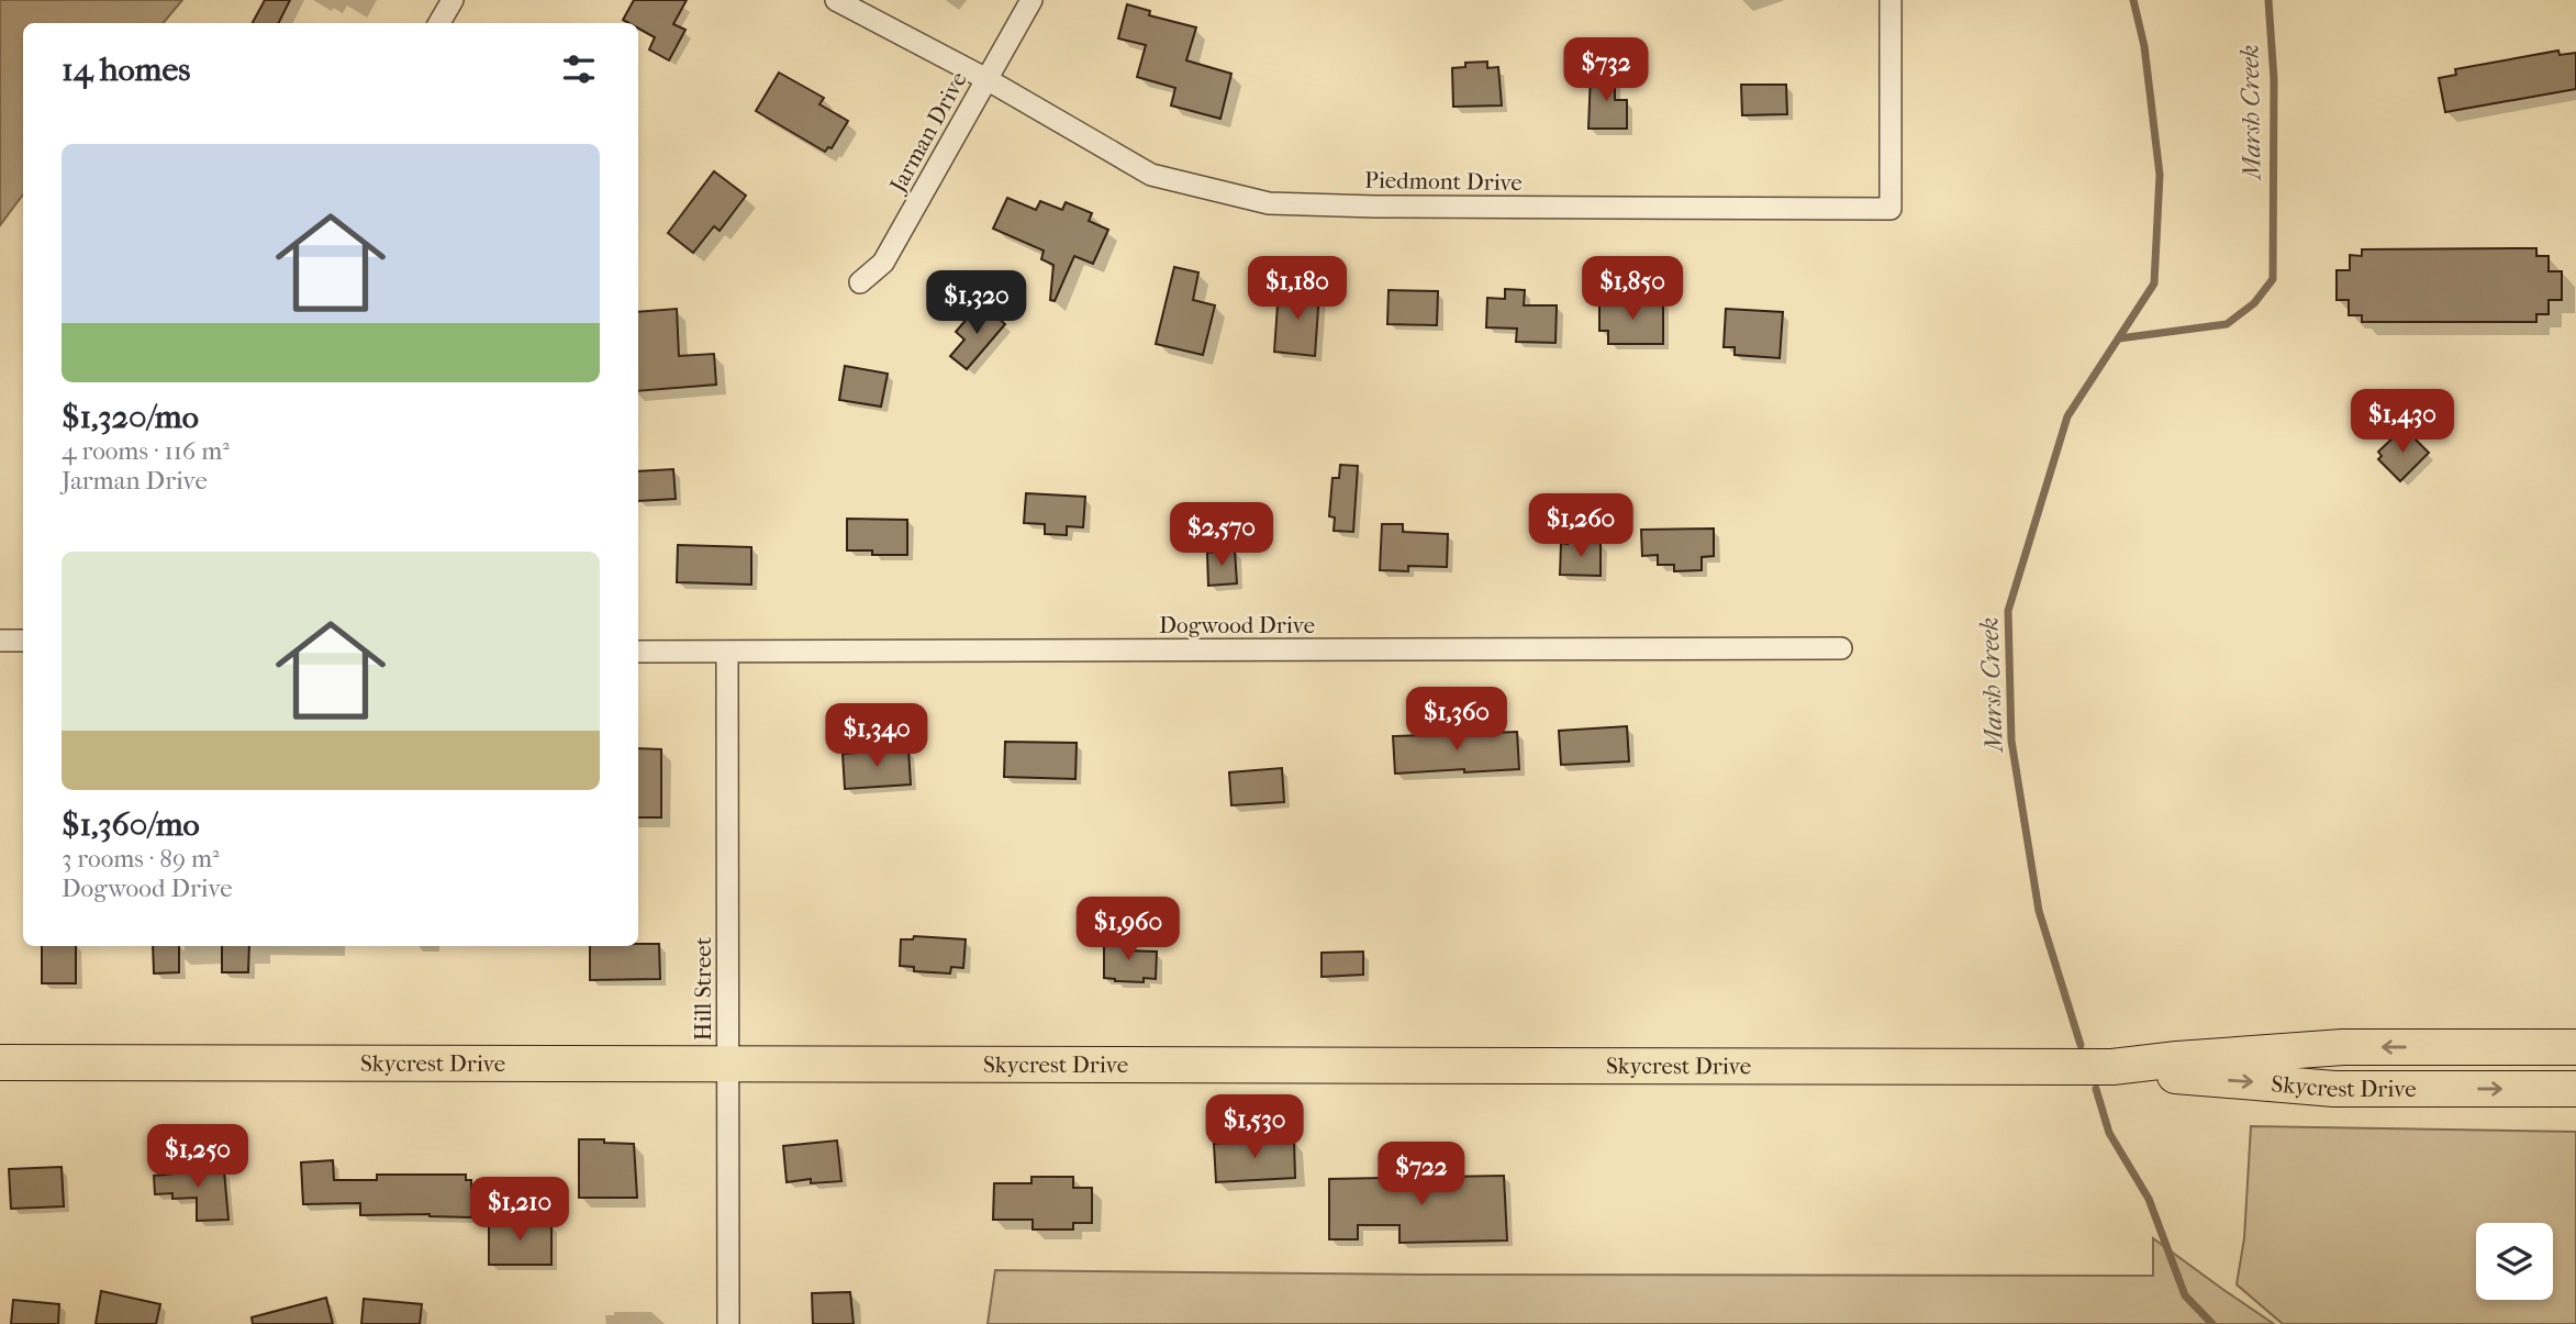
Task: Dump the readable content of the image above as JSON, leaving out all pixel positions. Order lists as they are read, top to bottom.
{
  "streets": {
    "main road": ["Skycrest Drive"],
    "street": [
      "Jarman Drive",
      "Piedmont Drive",
      "Dogwood Drive",
      "Hill Street"
    ]
  },
  "crossings": [
    ["Jarman Drive", "Piedmont Drive"],
    ["Dogwood Drive", "Hill Street"],
    ["Hill Street", "Skycrest Drive"]
  ],
  "water": ["Marsh Creek"],
  "page": {
    "heading": "14 homes",
    "price": [
      "$732",
      "$1,180",
      "$1,850",
      "$1,320",
      "$1,430",
      "$1,260",
      "$2,570",
      "$1,360",
      "$1,340",
      "$1,960",
      "$1,530",
      "$1,250",
      "$722",
      "$1,210"
    ],
    "list": [
      {
        "name": "$1,320/mo",
        "note": "4 rooms · 116 m² · Jarman Drive"
      },
      {
        "name": "$1,360/mo",
        "note": "3 rooms · 89 m² · Dogwood Drive"
      }
    ]
  }
}
